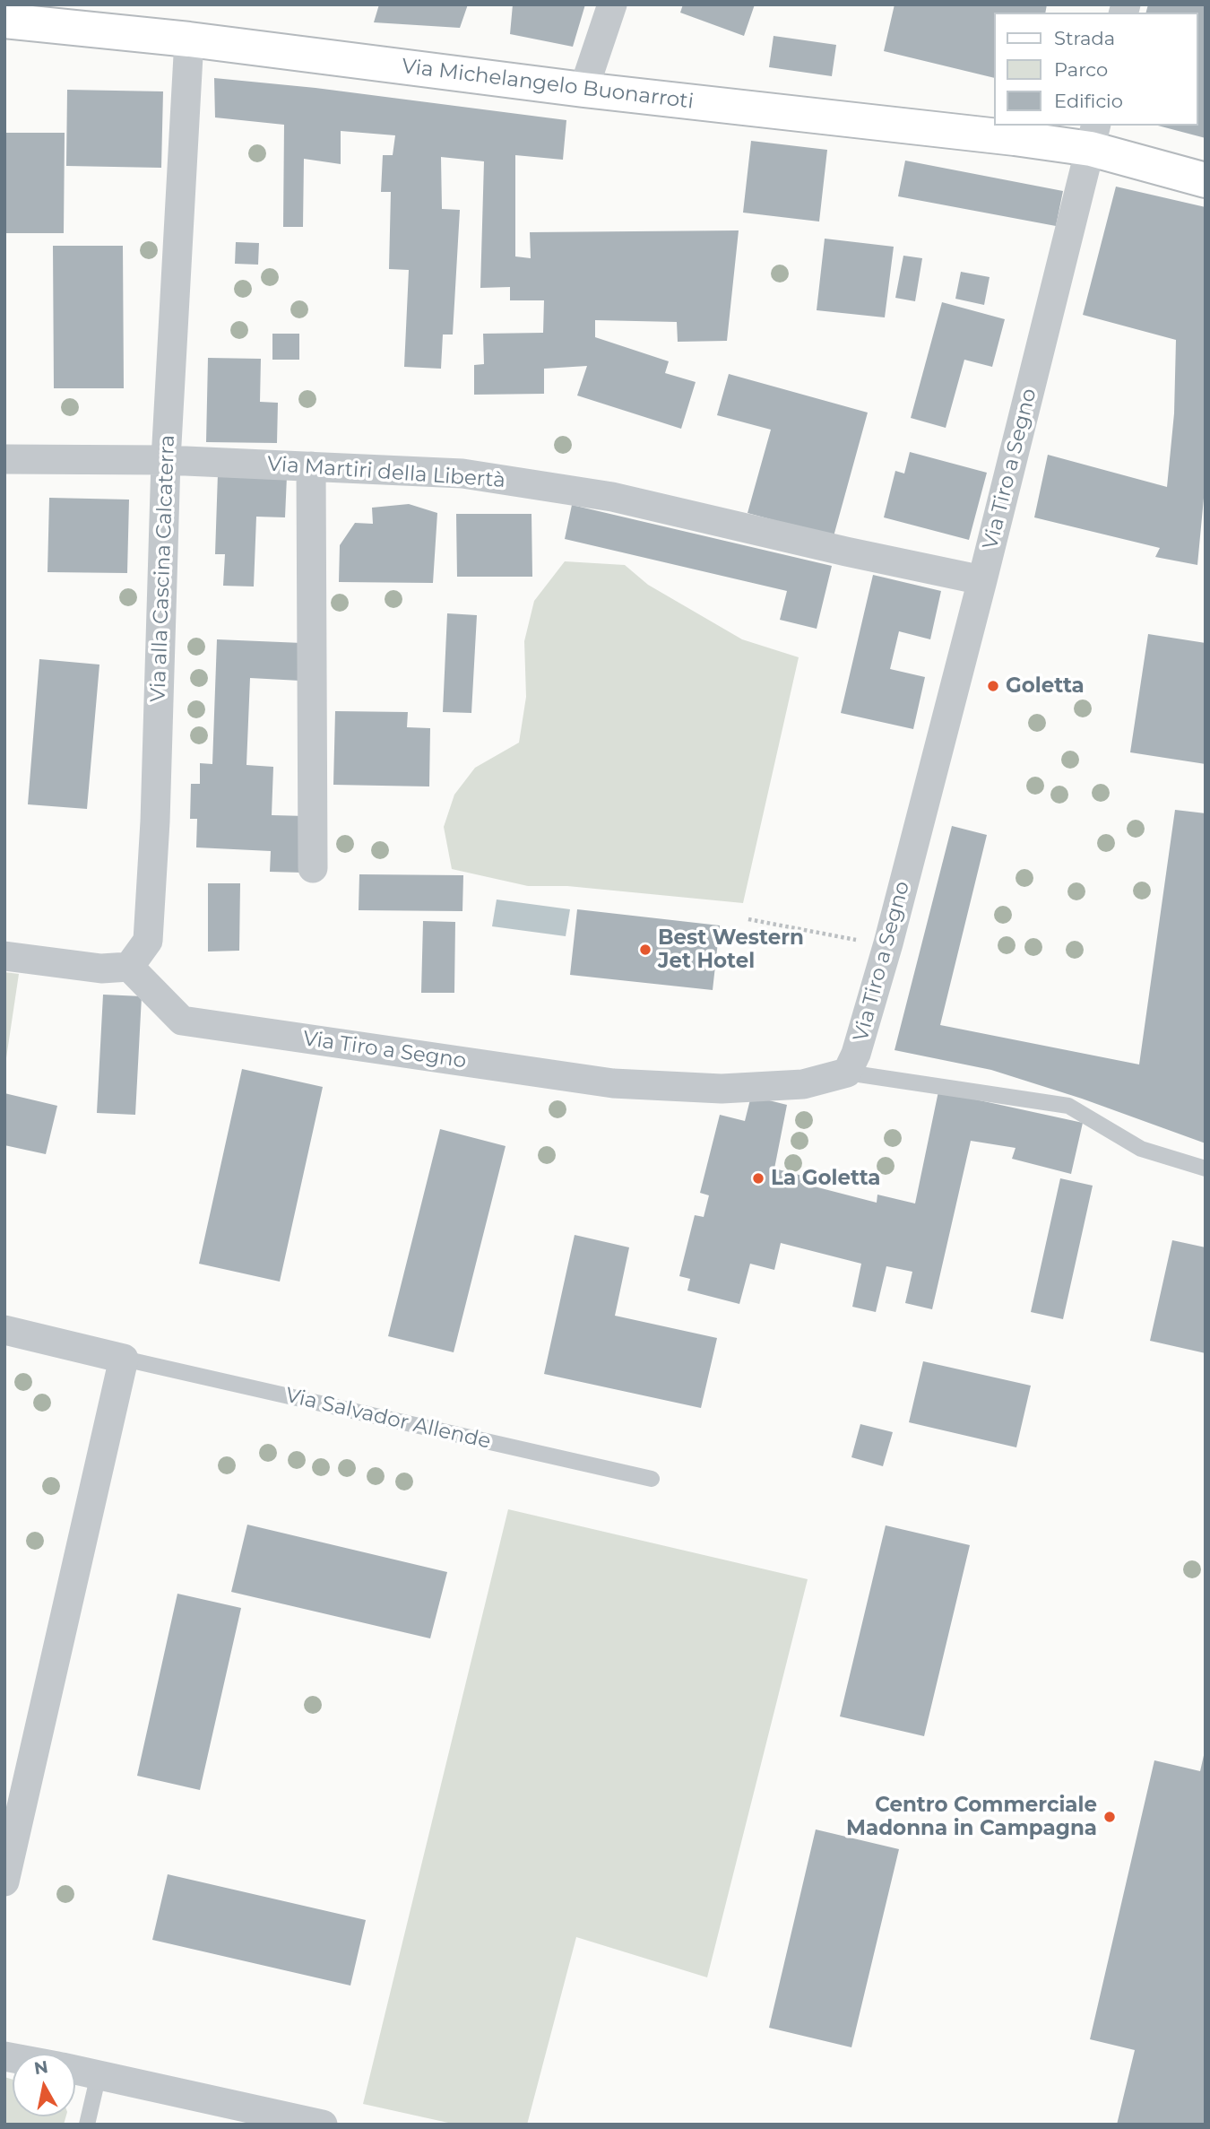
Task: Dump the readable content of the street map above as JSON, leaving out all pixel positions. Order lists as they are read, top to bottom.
{
  "streets": {
    "main road": ["Via Michelangelo Buonarroti"],
    "street": [
      "Via Tiro a Segno",
      "Via Martiri della Libertà",
      "Via alla Cascina Calcaterra",
      "Via Salvador Allende"
    ]
  },
  "crossings": [
    ["Via Michelangelo Buonarroti", "Via Tiro a Segno"],
    ["Via Michelangelo Buonarroti", "Via alla Cascina Calcaterra"],
    ["Via Tiro a Segno", "Via Martiri della Libertà"],
    ["Via Tiro a Segno", "Via alla Cascina Calcaterra"],
    ["Via Martiri della Libertà", "Via alla Cascina Calcaterra"]
  ],
  "places": [
    "Goletta",
    "Best Western Jet Hotel",
    "La Goletta",
    "Centro Commerciale Madonna in Campagna"
  ],
  "legend": ["Strada", "Parco", "Edificio"],
  "north": "top"
}
